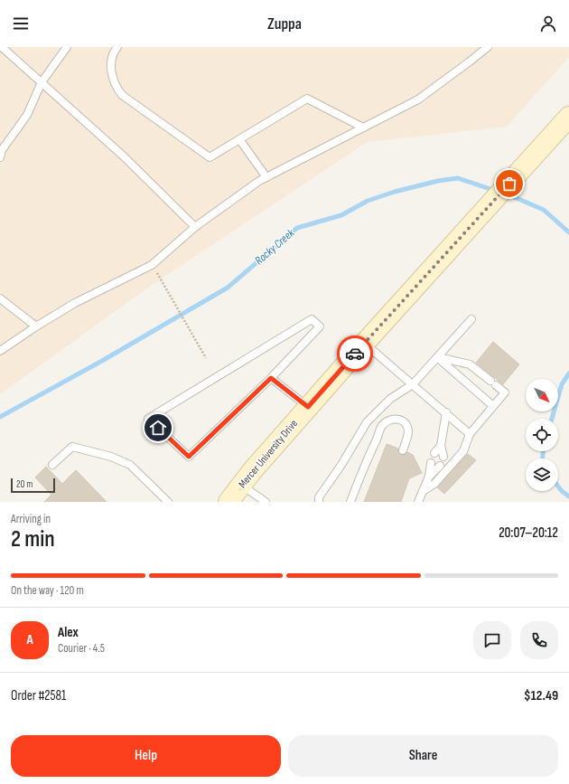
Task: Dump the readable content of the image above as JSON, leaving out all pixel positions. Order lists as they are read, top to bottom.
{
  "streets": {
    "main road": ["Mercer University Drive"]
  },
  "water": ["Rocky Creek"],
  "scale_bar": "20 m",
  "north": "bottom right",
  "page": {
    "header": "Zuppa",
    "scale": "20 m",
    "heading": ["2 min", "Arriving in", "20:07–20:12"],
    "panel": [
      "Alex",
      "Courier · 4.5",
      "Order #2581",
      "$12.49"
    ],
    "bar": "On the way · 120 m",
    "round": "A",
    "buttons": ["Help", "Share"]
  }
}
